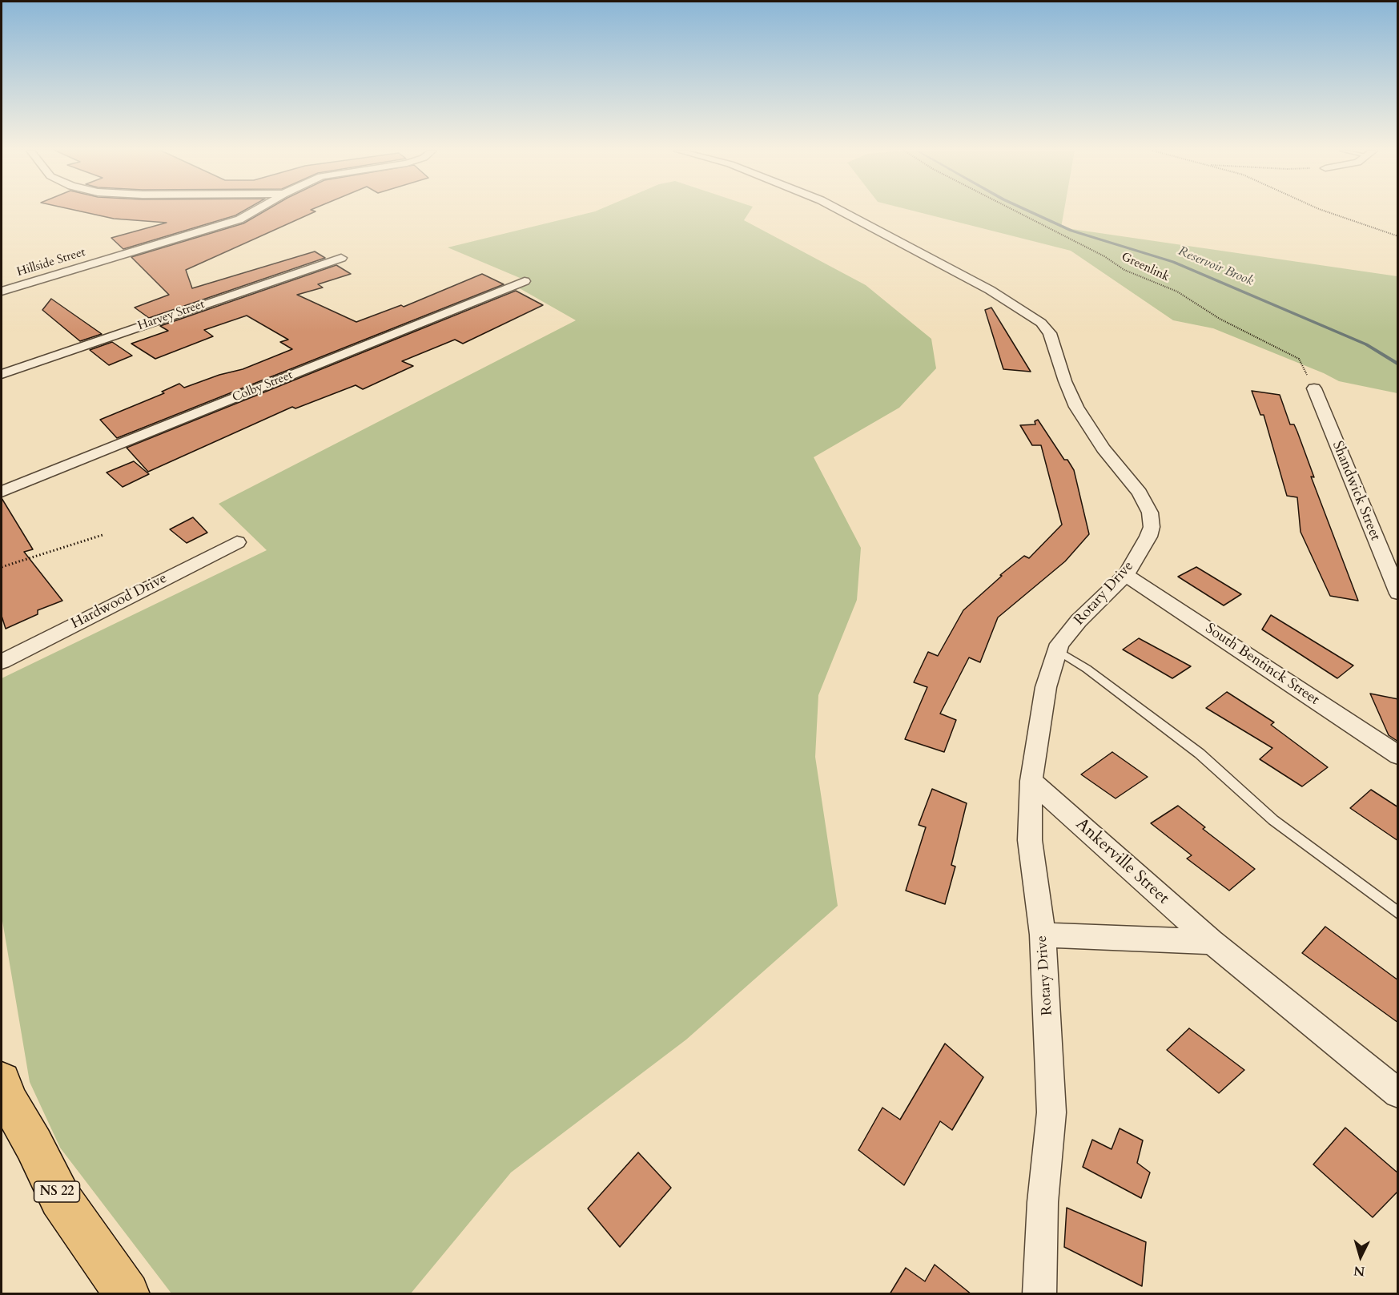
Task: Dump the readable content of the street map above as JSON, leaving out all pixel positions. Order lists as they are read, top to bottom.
{
  "streets": {
    "main road": ["NS 22"],
    "street": [
      "Hillside Street",
      "Harvey Street",
      "Colby Street",
      "Shandwick Street",
      "Rotary Drive",
      "Hardwood Drive",
      "South Bentinck Street",
      "Ankerville Street"
    ],
    "path": ["Greenlink"]
  },
  "crossings": [
    ["Greenlink", "Shandwick Street"],
    ["Rotary Drive", "South Bentinck Street"],
    ["Rotary Drive", "Ankerville Street"]
  ],
  "water": ["Reservoir Brook"],
  "north": "bottom"
}
